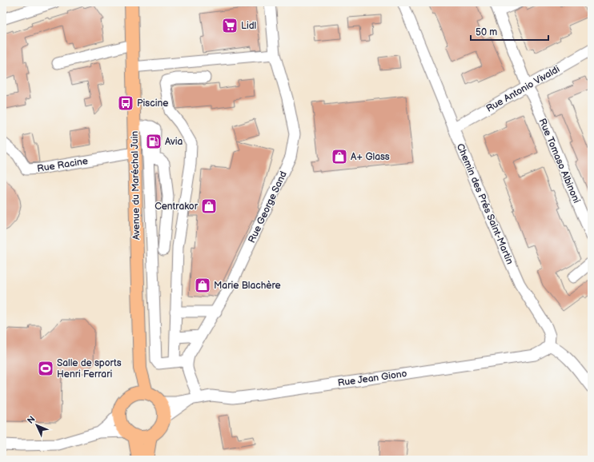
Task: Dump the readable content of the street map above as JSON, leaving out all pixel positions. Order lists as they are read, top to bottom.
{
  "streets": {
    "main road": ["Avenue du Maréchal Juin"],
    "street": [
      "Rue Antonio Vivaldi",
      "Rue Tomaso Albinoni",
      "Rue Racine",
      "Chemin des Prés Saint-Martin",
      "Rue George Sand",
      "Rue Jean Giono"
    ]
  },
  "crossings": [
    ["Rue Antonio Vivaldi", "Rue Tomaso Albinoni"],
    ["Rue Antonio Vivaldi", "Chemin des Prés Saint-Martin"],
    ["Rue Racine", "Avenue du Maréchal Juin"],
    ["Avenue du Maréchal Juin", "Rue Jean Giono"],
    ["Chemin des Prés Saint-Martin", "Rue Jean Giono"]
  ],
  "places": {
    "supermarket": ["Lidl"],
    "bus stop": ["Piscine"],
    "fuel station": ["Avia"],
    "shop": ["A+ Glass", "Centrakor", "Marie Blachère"],
    "sports": ["Salle de sports Henri Ferrari"]
  },
  "scale_bar": "50 m",
  "north": "top left"
}
